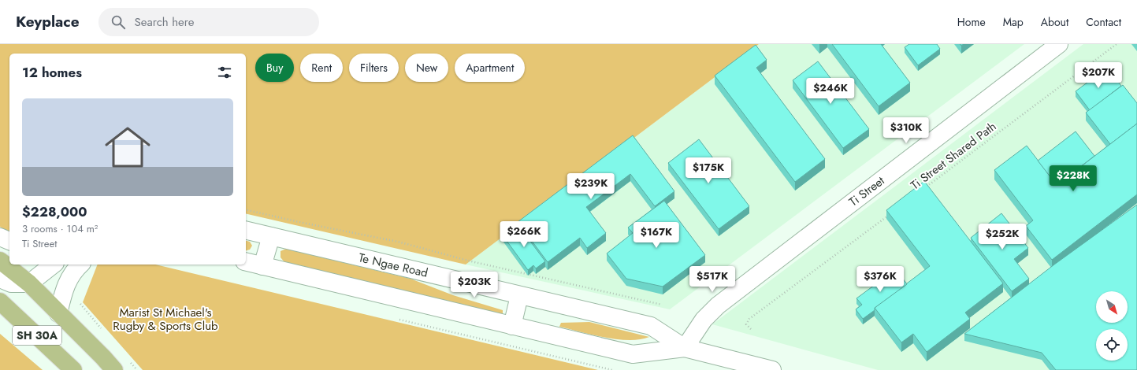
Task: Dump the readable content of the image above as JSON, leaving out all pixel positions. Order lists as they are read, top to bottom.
{
  "streets": {
    "main road": ["SH 30A"],
    "street": ["Ti Street", "Te Ngae Road"],
    "path": ["Ti Street Shared Path"]
  },
  "crossings": [
    ["Ti Street", "Te Ngae Road"]
  ],
  "parks": ["Marist St Michael's Rugby & Sports Club"],
  "north": "bottom right",
  "page": {
    "header": "Keyplace",
    "search": "Search here",
    "nav": [
      "Home",
      "Map",
      "About",
      "Contact"
    ],
    "chip": [
      "Buy",
      "Rent",
      "Filters",
      "New",
      "Apartment"
    ],
    "heading": "12 homes",
    "price": [
      "$207K",
      "$246K",
      "$310K",
      "$175K",
      "$228K",
      "$239K",
      "$266K",
      "$167K",
      "$252K",
      "$517K",
      "$376K",
      "$203K"
    ],
    "list": [
      {
        "name": "$228,000",
        "note": "3 rooms · 104 m² · Ti Street"
      }
    ]
  }
}
